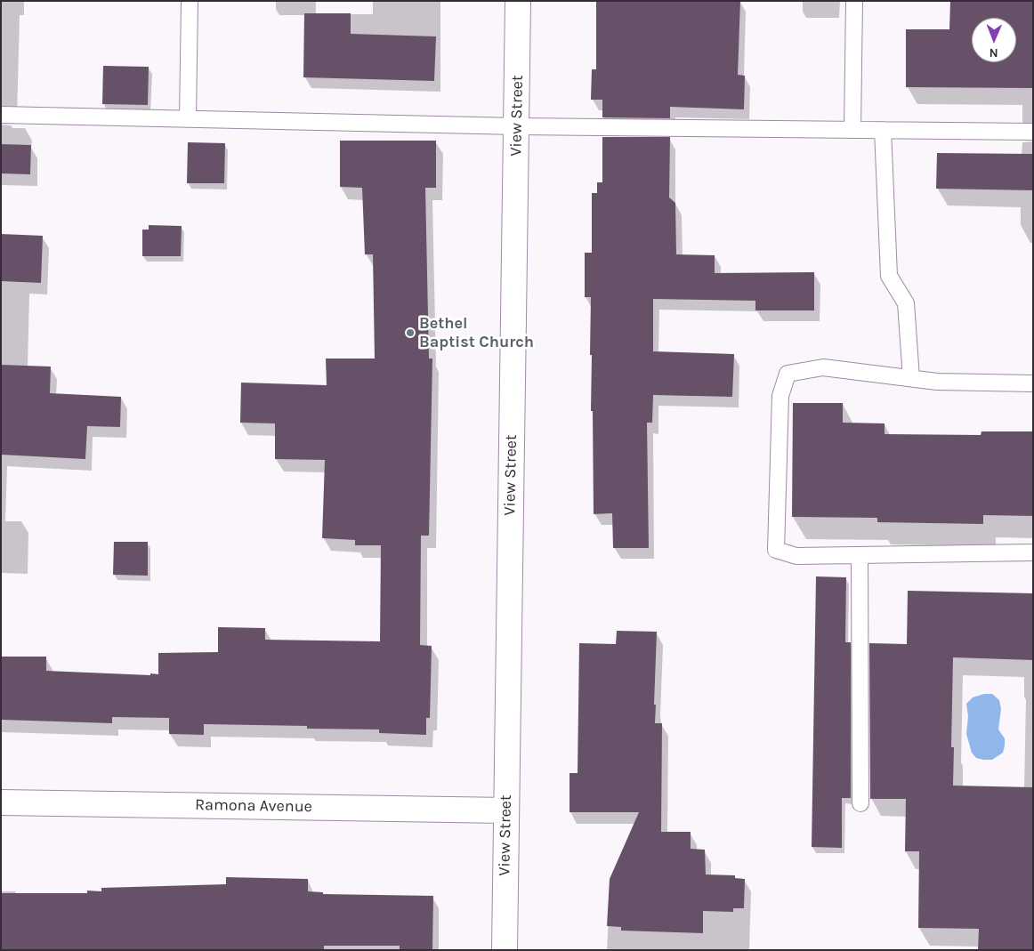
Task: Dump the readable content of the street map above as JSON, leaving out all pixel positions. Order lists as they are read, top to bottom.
{
  "streets": {
    "street": ["View Street", "Ramona Avenue"]
  },
  "crossings": [
    ["View Street", "Ramona Avenue"]
  ],
  "places": ["Bethel Baptist Church"],
  "north": "bottom"
}
